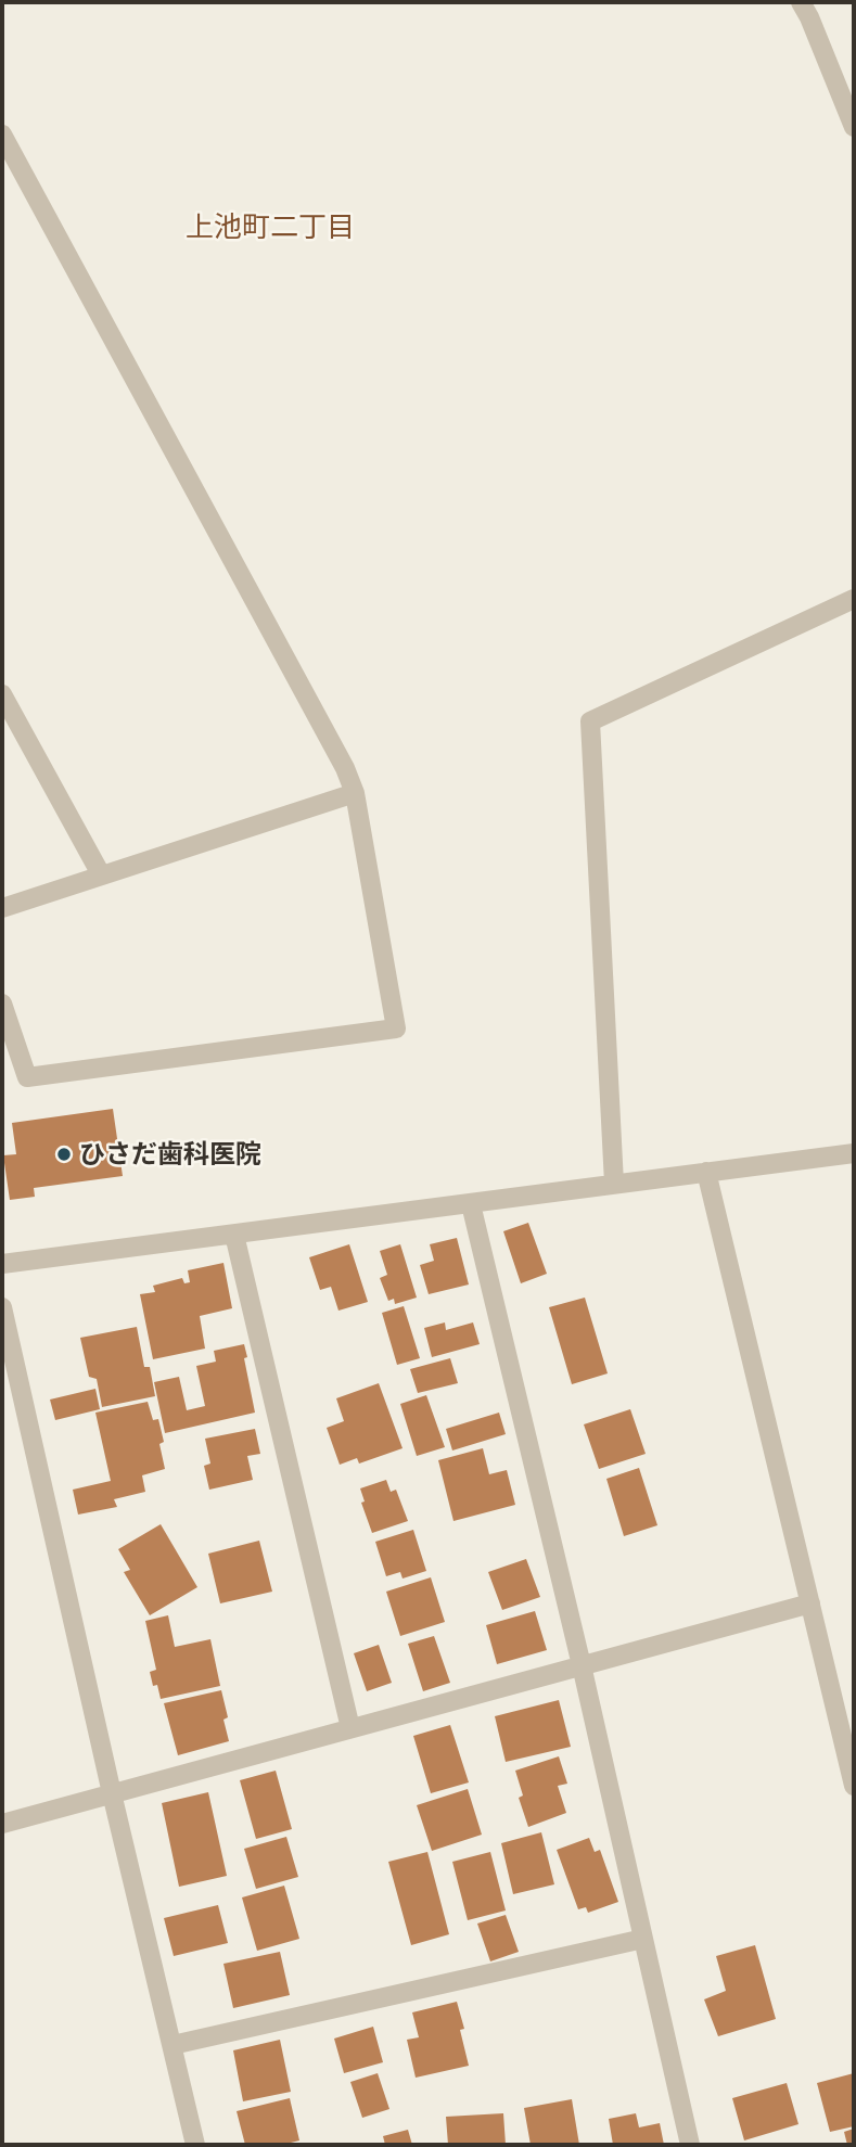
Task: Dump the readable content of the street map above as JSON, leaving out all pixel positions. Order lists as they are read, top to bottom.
{
  "districts": ["上池町二丁目"],
  "places": ["ひさだ歯科医院"]
}
